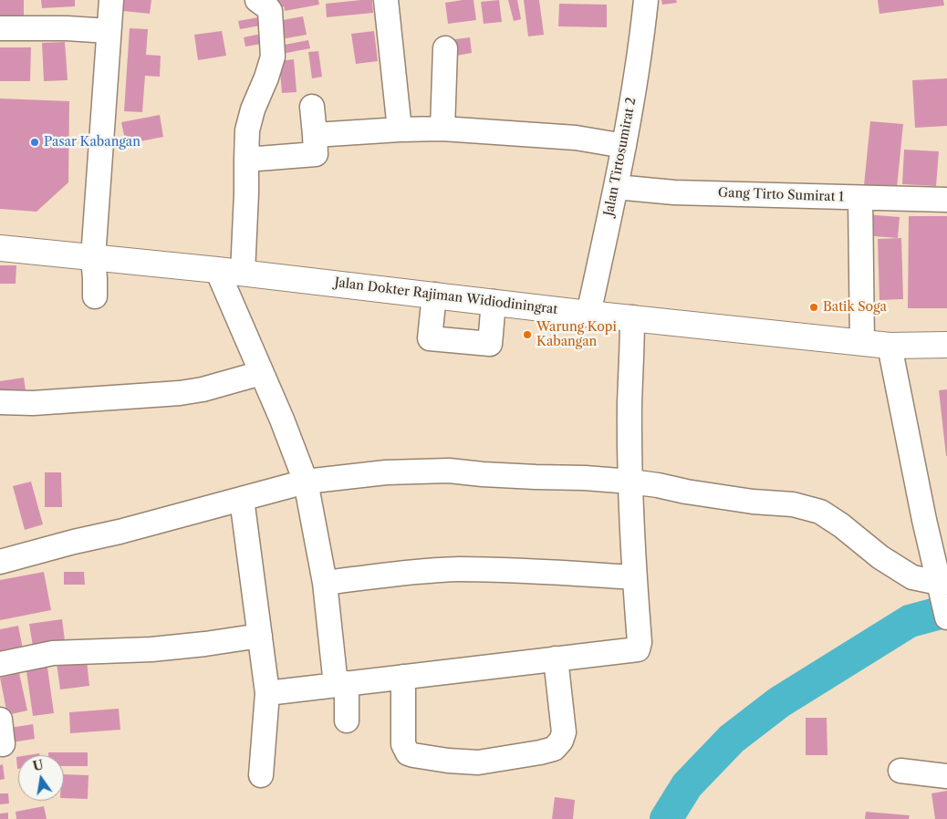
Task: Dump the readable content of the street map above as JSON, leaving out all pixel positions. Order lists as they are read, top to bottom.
{
  "streets": {
    "main road": ["Jalan Dokter Rajiman Widiodiningrat"],
    "street": ["Jalan Tirtosumirat 2", "Gang Tirto Sumirat 1"]
  },
  "crossings": [
    ["Jalan Tirtosumirat 2", "Gang Tirto Sumirat 1"],
    ["Jalan Tirtosumirat 2", "Jalan Dokter Rajiman Widiodiningrat"]
  ],
  "places": ["Pasar Kabangan", "Batik Soga", "Warung Kopi Kabangan"],
  "north": "top"
}
